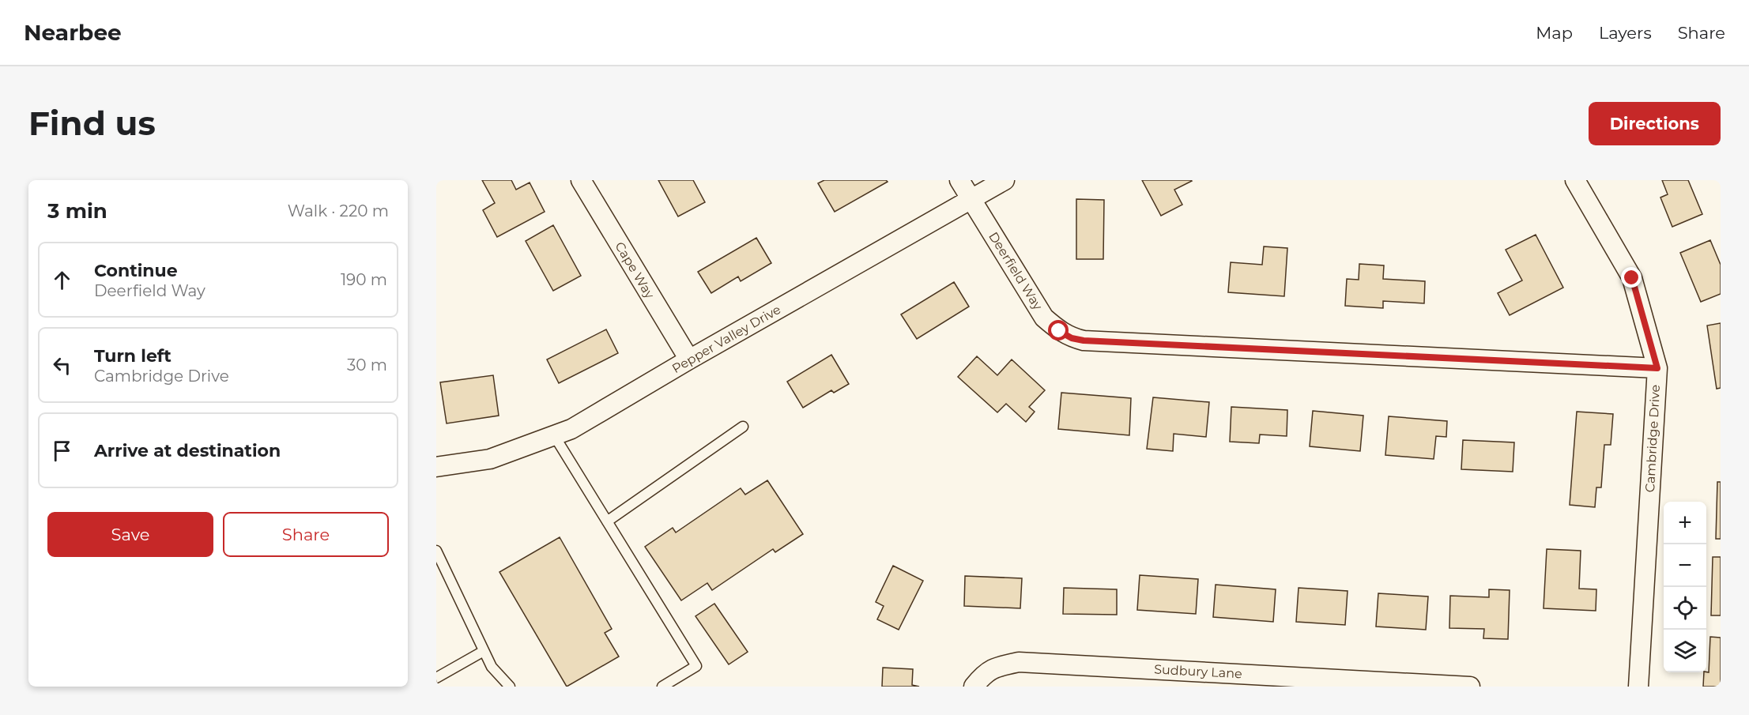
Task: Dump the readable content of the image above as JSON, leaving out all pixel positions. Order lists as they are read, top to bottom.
{
  "streets": {
    "street": [
      "Cape Way",
      "Deerfield Way",
      "Pepper Valley Drive",
      "Cambridge Drive",
      "Sudbury Lane"
    ]
  },
  "crossings": [
    ["Cape Way", "Pepper Valley Drive"],
    ["Deerfield Way", "Pepper Valley Drive"],
    ["Deerfield Way", "Cambridge Drive"]
  ],
  "page": {
    "header": "Nearbee",
    "nav": ["Map", "Layers", "Share"],
    "buttons": [
      "Directions",
      ["Save", "Share"]
    ],
    "title": "Find us",
    "heading": ["3 min", "Walk · 220 m"],
    "list": [
      ["Continue", "Deerfield Way", "190 m"],
      ["Turn left", "Cambridge Drive", "30 m"],
      "Arrive at destination"
    ],
    "map_buttons": ["+", "−"]
  }
}
